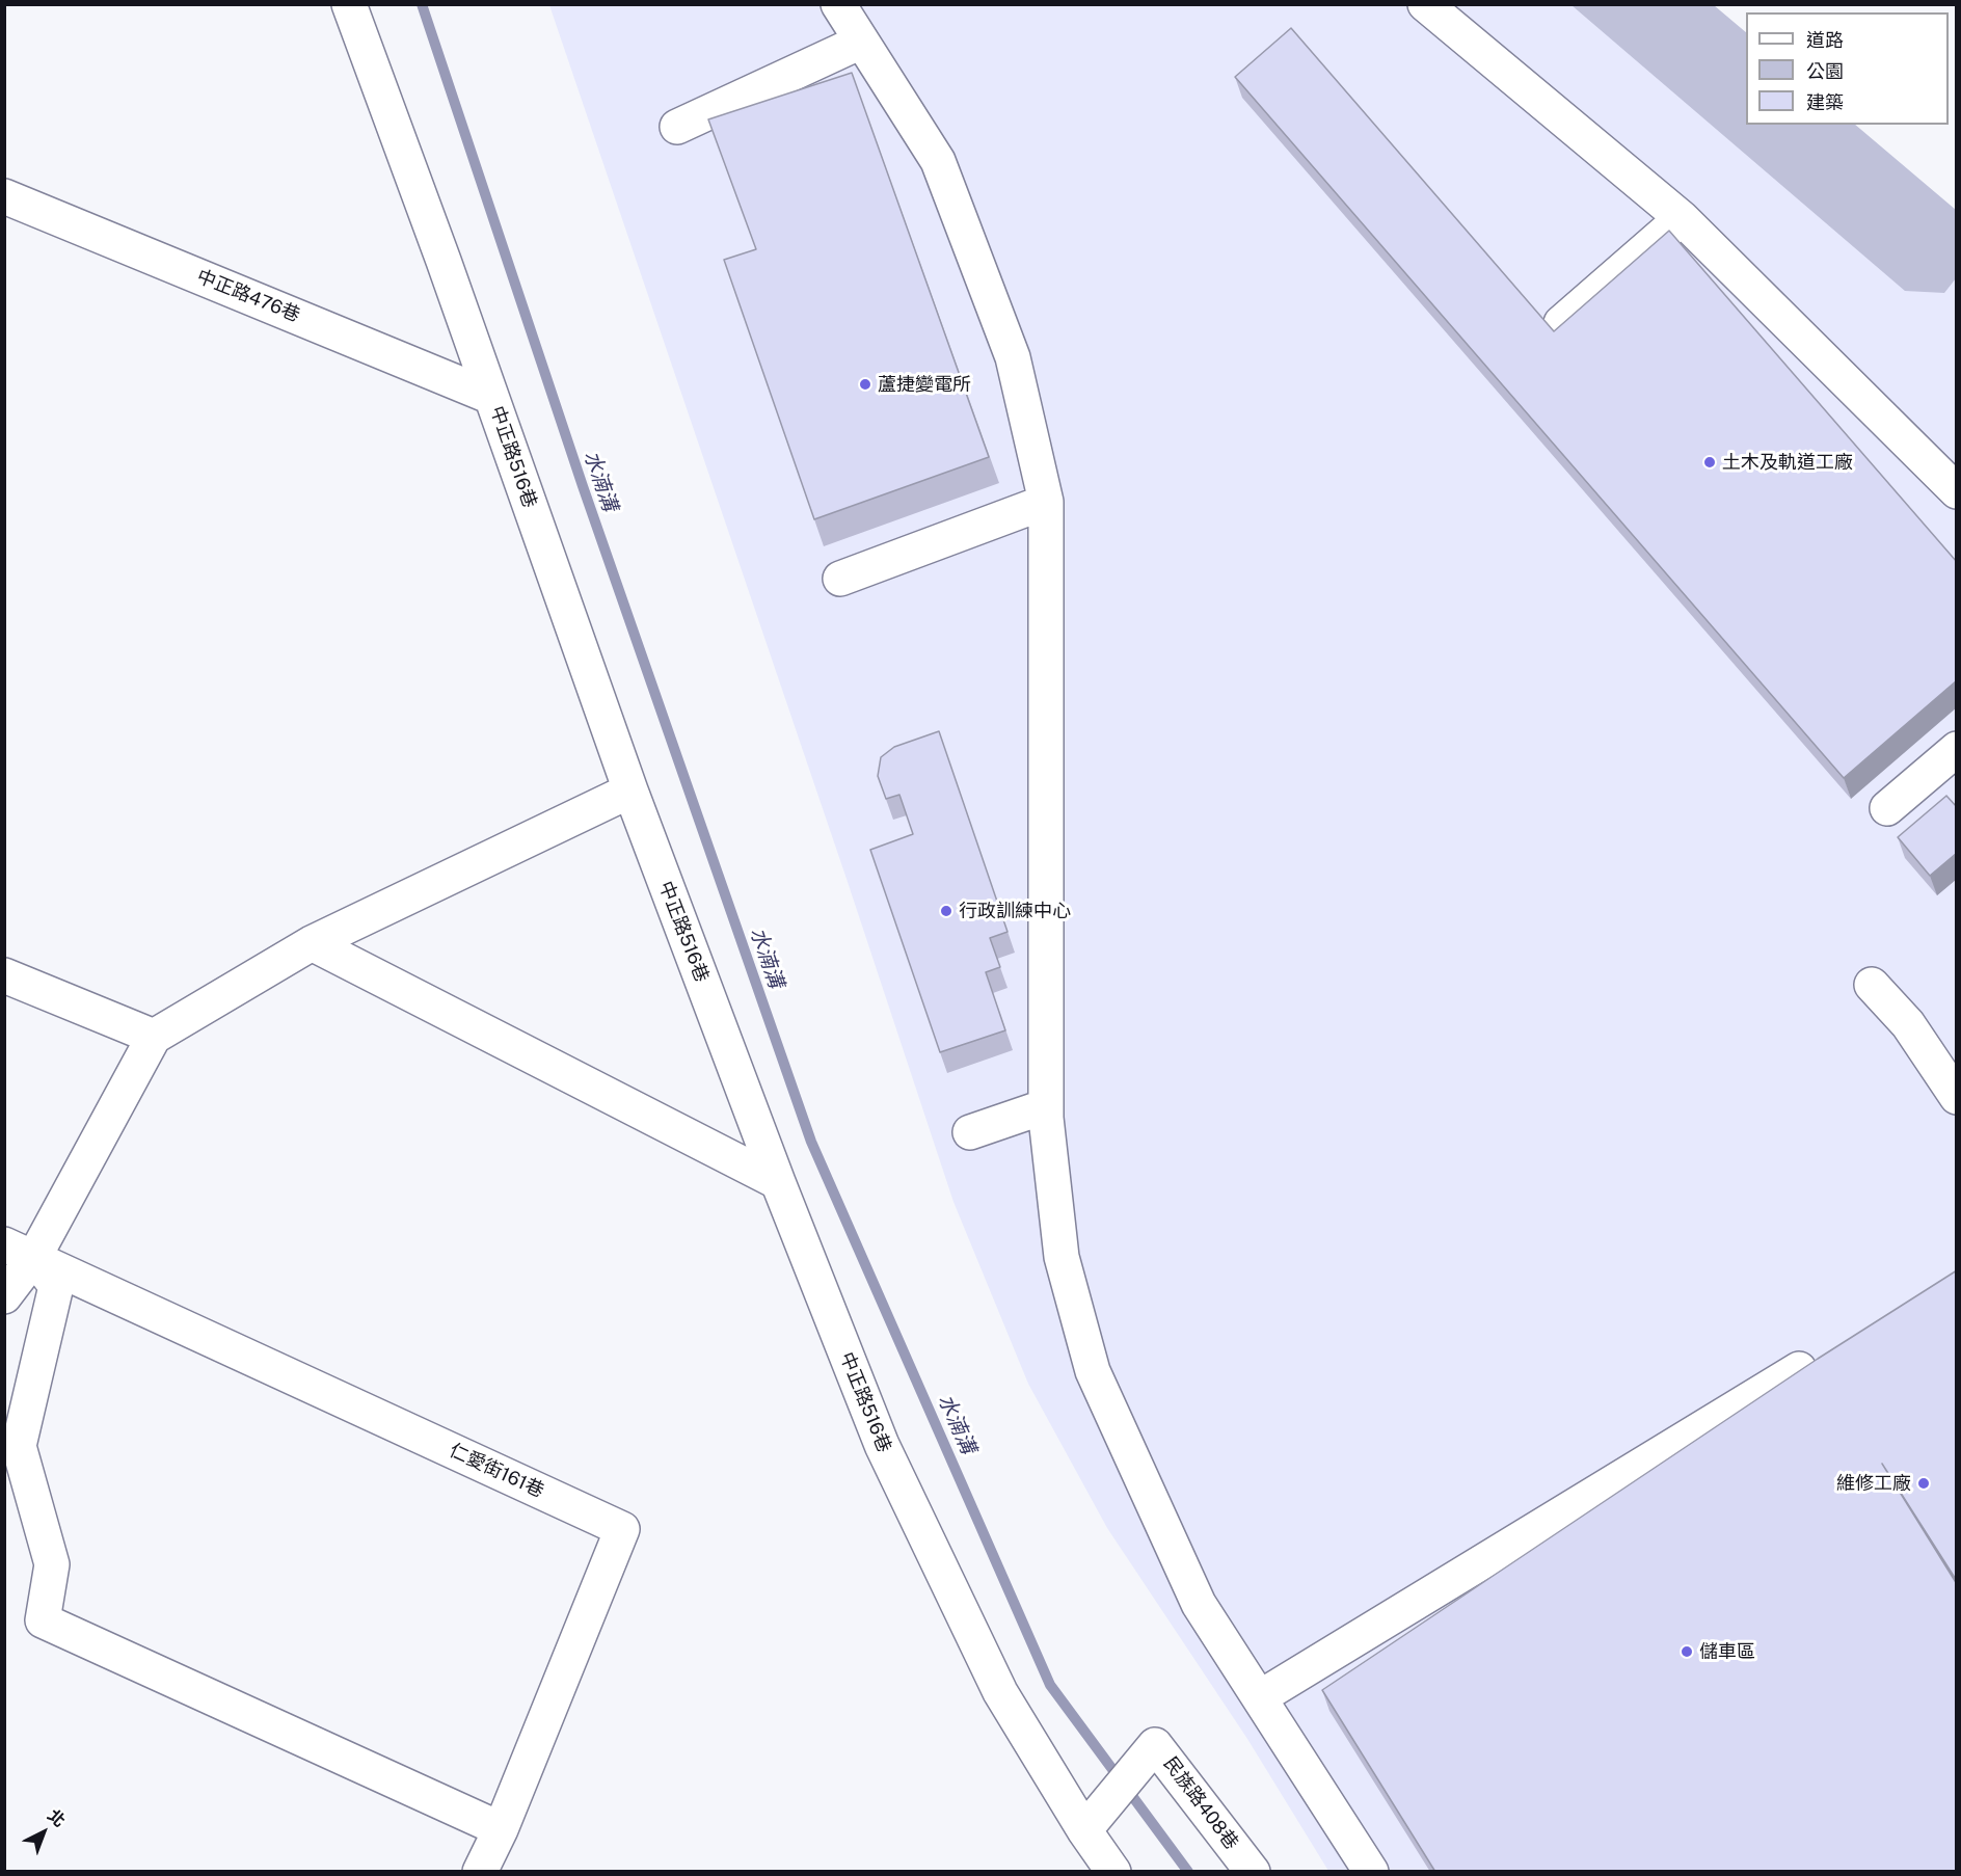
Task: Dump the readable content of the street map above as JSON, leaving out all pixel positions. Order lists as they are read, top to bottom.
{
  "streets": {
    "street": [
      "中正路476巷",
      "中正路516巷",
      "仁愛街161巷",
      "民族路408巷"
    ]
  },
  "crossings": [
    ["中正路476巷", "中正路516巷"],
    ["中正路516巷", "民族路408巷"]
  ],
  "water": ["水湳溝"],
  "places": [
    "蘆捷變電所",
    "土木及軌道工廠",
    "行政訓練中心",
    "維修工廠",
    "儲車區"
  ],
  "legend": ["道路", "公園", "建築"],
  "north": "top right"
}
